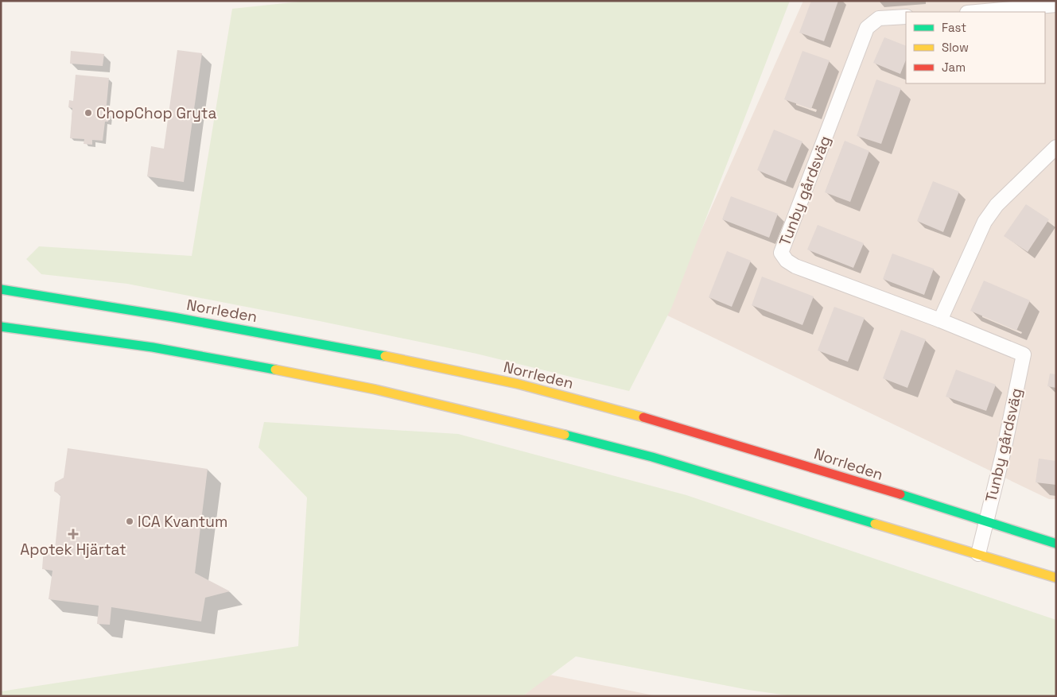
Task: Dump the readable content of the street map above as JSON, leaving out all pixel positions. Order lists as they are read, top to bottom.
{
  "streets": {
    "main road": ["Norrleden"],
    "street": ["Tunby gårdsväg"]
  },
  "crossings": [
    ["Tunby gårdsväg", "Norrleden"]
  ],
  "places": {
    "other": ["ChopChop Gryta", "ICA Kvantum"],
    "health": ["Apotek Hjärtat"]
  },
  "legend": ["Fast", "Slow", "Jam"]
}
